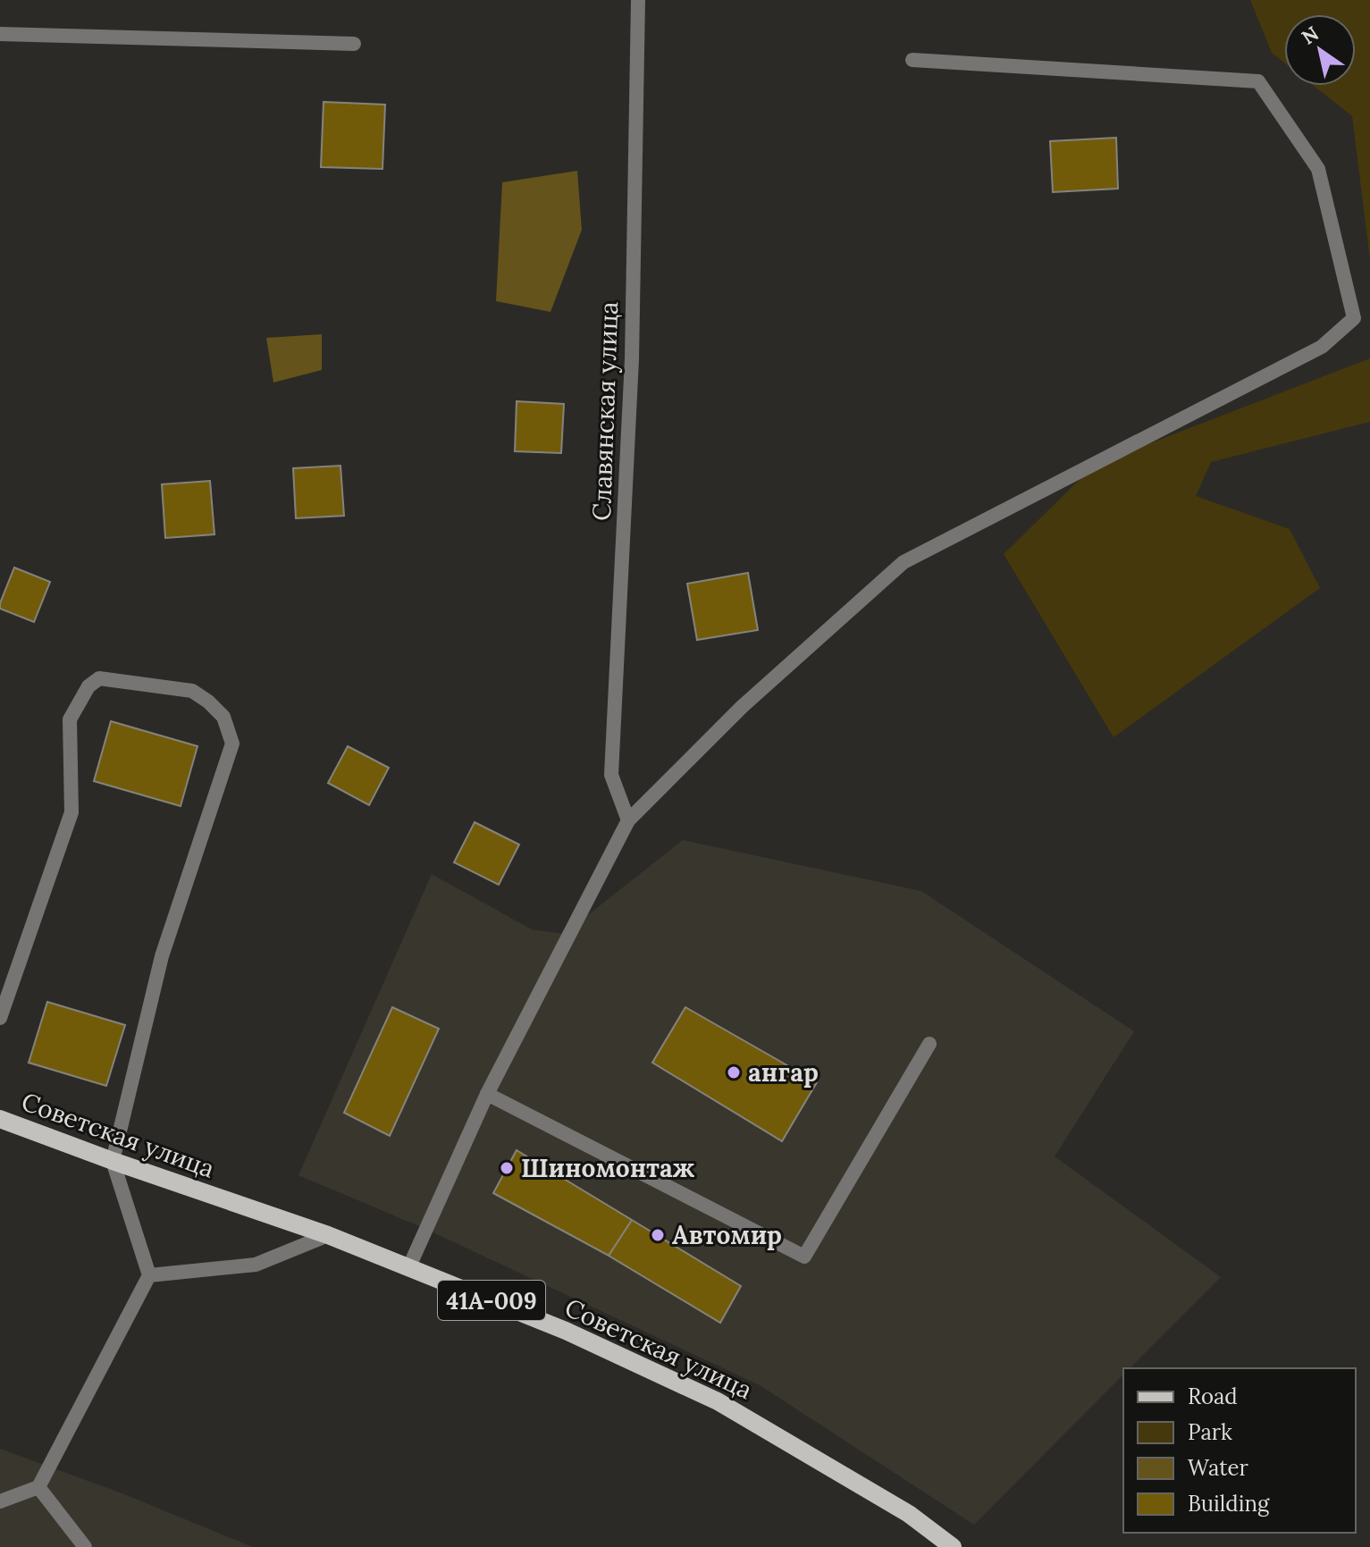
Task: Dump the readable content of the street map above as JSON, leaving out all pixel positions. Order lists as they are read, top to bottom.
{
  "streets": {
    "main road": ["Советская улица", "41А-009"],
    "street": ["Славянская улица"]
  },
  "places": ["ангар", "Шиномонтаж", "Автомир"],
  "legend": [
    "Road",
    "Park",
    "Water",
    "Building"
  ],
  "north": "top left"
}
